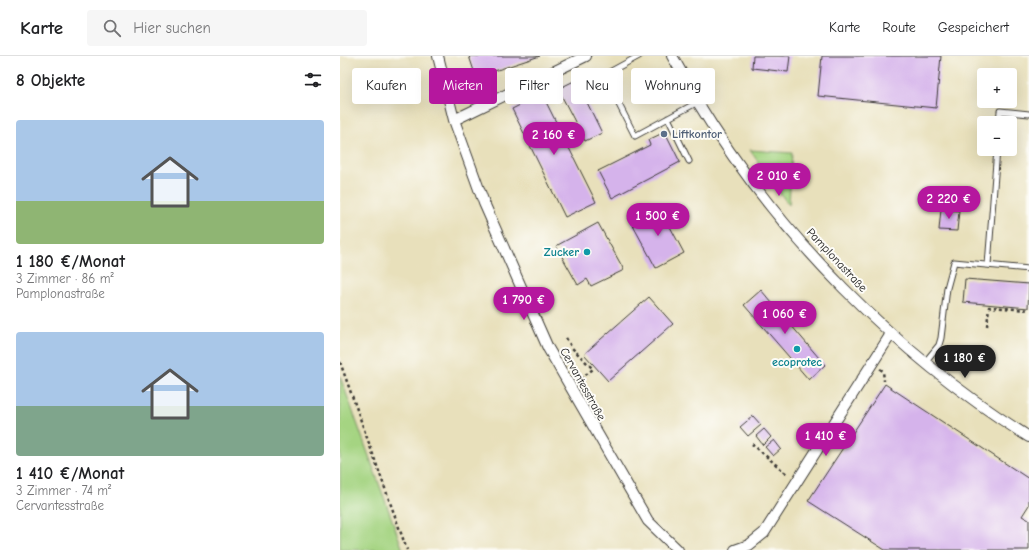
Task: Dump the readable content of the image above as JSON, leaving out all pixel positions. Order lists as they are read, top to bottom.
{
  "streets": {
    "street": ["Pamplonastraße", "Cervantesstraße"]
  },
  "places": ["Liftkontor", "Zucker", "ecoprotec"],
  "page": {
    "header": "Karte",
    "search": "Hier suchen",
    "nav": ["Karte", "Route", "Gespeichert"],
    "heading": "8 Objekte",
    "map_buttons": ["+", "−"],
    "chip": [
      "Kaufen",
      "Mieten",
      "Filter",
      "Neu",
      "Wohnung"
    ],
    "list": [
      {
        "name": "1 180 €/Monat",
        "note": "3 Zimmer · 86 m² · Pamplonastraße"
      },
      {
        "name": "1 410 €/Monat",
        "note": "3 Zimmer · 74 m² · Cervantesstraße"
      }
    ],
    "price": [
      "2 160 €",
      "2 010 €",
      "2 220 €",
      "1 500 €",
      "1 790 €",
      "1 060 €",
      "1 180 €",
      "1 410 €"
    ]
  }
}
